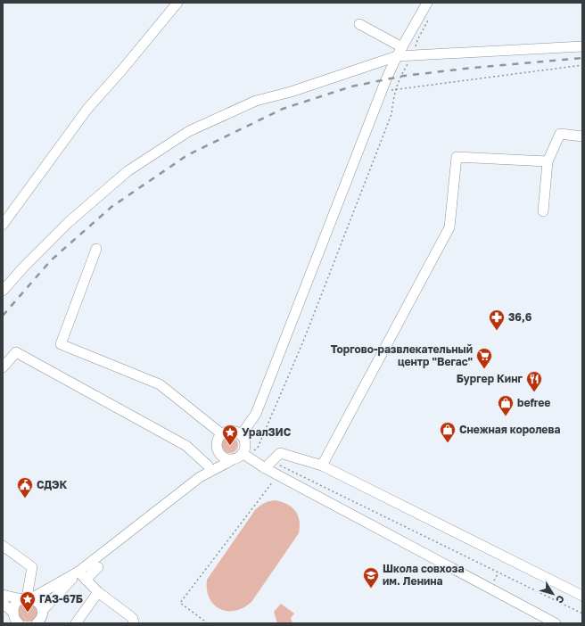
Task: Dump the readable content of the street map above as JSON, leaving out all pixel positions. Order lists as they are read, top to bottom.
{
  "places": {
    "pharmacy": ["36,6"],
    "supermarket": ["Торгово-развлекательный центр \"Вегас\""],
    "restaurant": ["Бургер Кинг"],
    "shop": ["befree", "Снежная королева"],
    "place": ["УралЗИС", "ГАЗ-67Б"],
    "public building": ["СДЭК"],
    "school or university": ["Школа совхоза им. Ленина"]
  },
  "north": "bottom right"
}
